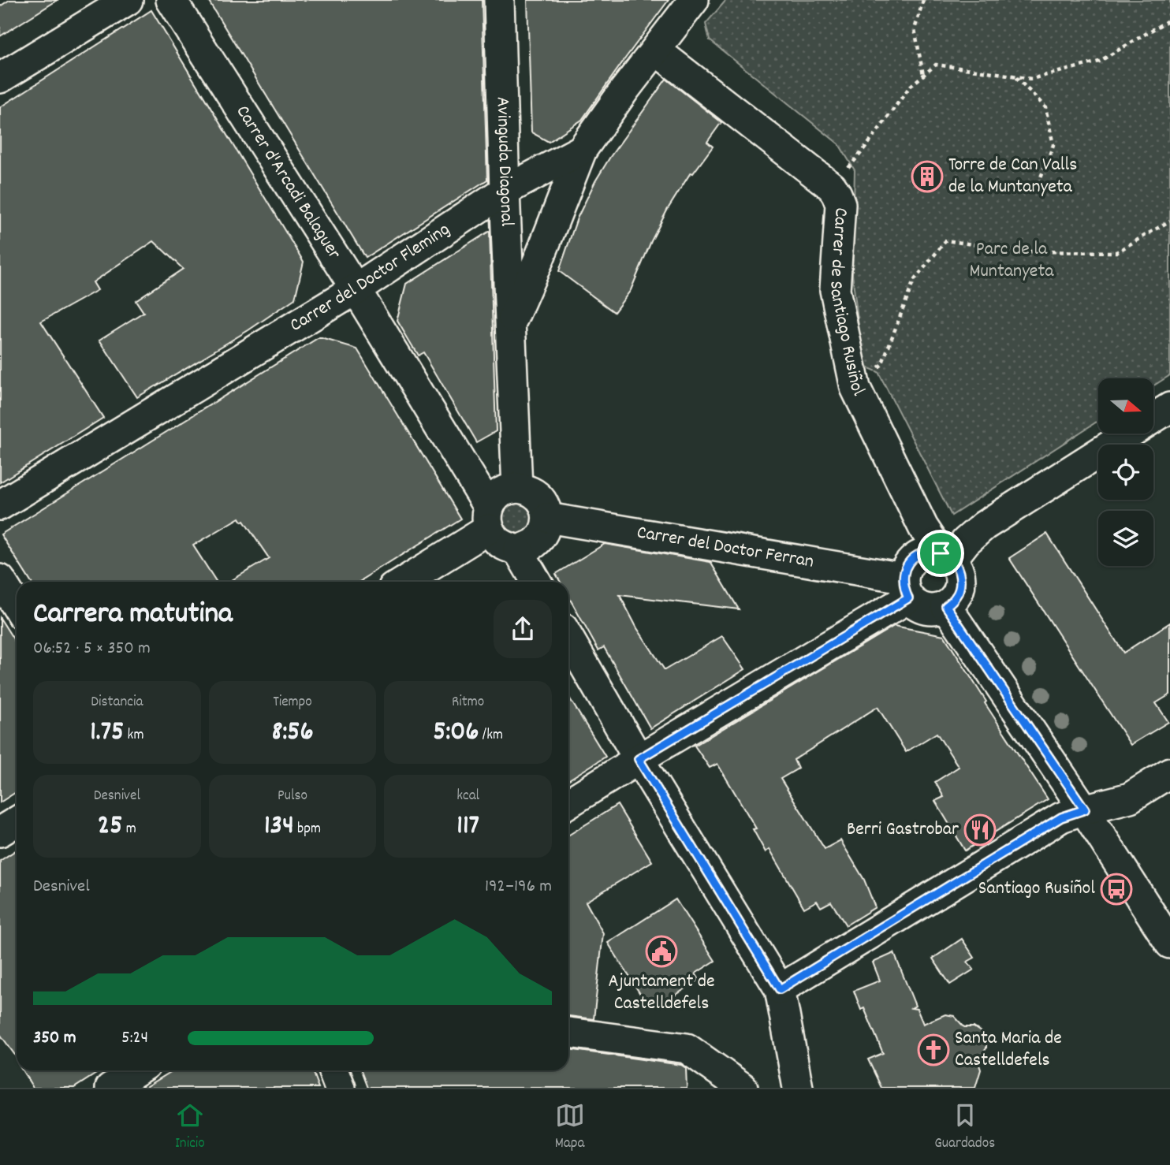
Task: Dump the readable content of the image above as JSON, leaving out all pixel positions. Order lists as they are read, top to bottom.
{
  "streets": {
    "street": [
      "Avinguda Diagonal",
      "Carrer d'Arcadi Balaguer",
      "Carrer del Doctor Fleming",
      "Carrer de Santiago Rusiñol",
      "Carrer del Doctor Ferran"
    ]
  },
  "crossings": [
    ["Avinguda Diagonal", "Carrer d'Arcadi Balaguer"],
    ["Avinguda Diagonal", "Carrer del Doctor Fleming"],
    ["Avinguda Diagonal", "Carrer del Doctor Ferran"],
    ["Carrer d'Arcadi Balaguer", "Carrer del Doctor Fleming"],
    ["Carrer d'Arcadi Balaguer", "Carrer del Doctor Ferran"],
    ["Carrer del Doctor Fleming", "Carrer de Santiago Rusiñol"],
    ["Carrer de Santiago Rusiñol", "Carrer del Doctor Ferran"]
  ],
  "parks": ["Parc de la Muntanyeta"],
  "places": {
    "building": ["Torre de Can Valls de la Muntanyeta"],
    "restaurant": ["Berri Gastrobar"],
    "bus stop": ["Santiago Rusiñol"],
    "public building": ["Ajuntament de Castelldefels"],
    "church": ["Santa Maria de Castelldefels"]
  },
  "north": "right",
  "page": {
    "heading": ["Carrera matutina", "06:52 · 5 × 350 m"],
    "stats": [
      ["Distancia", "1.75 km"],
      ["Tiempo", "8:56"],
      ["Ritmo", "5:06 /km"],
      ["Desnivel", "25 m"],
      ["Pulso", "134 bpm"],
      ["kcal", "117"]
    ],
    "chart": ["Desnivel", "192–196 m"],
    "list": [
      {
        "name": "350 m",
        "note": "5:24"
      }
    ],
    "tabs": ["Inicio", "Mapa", "Guardados"]
  }
}
